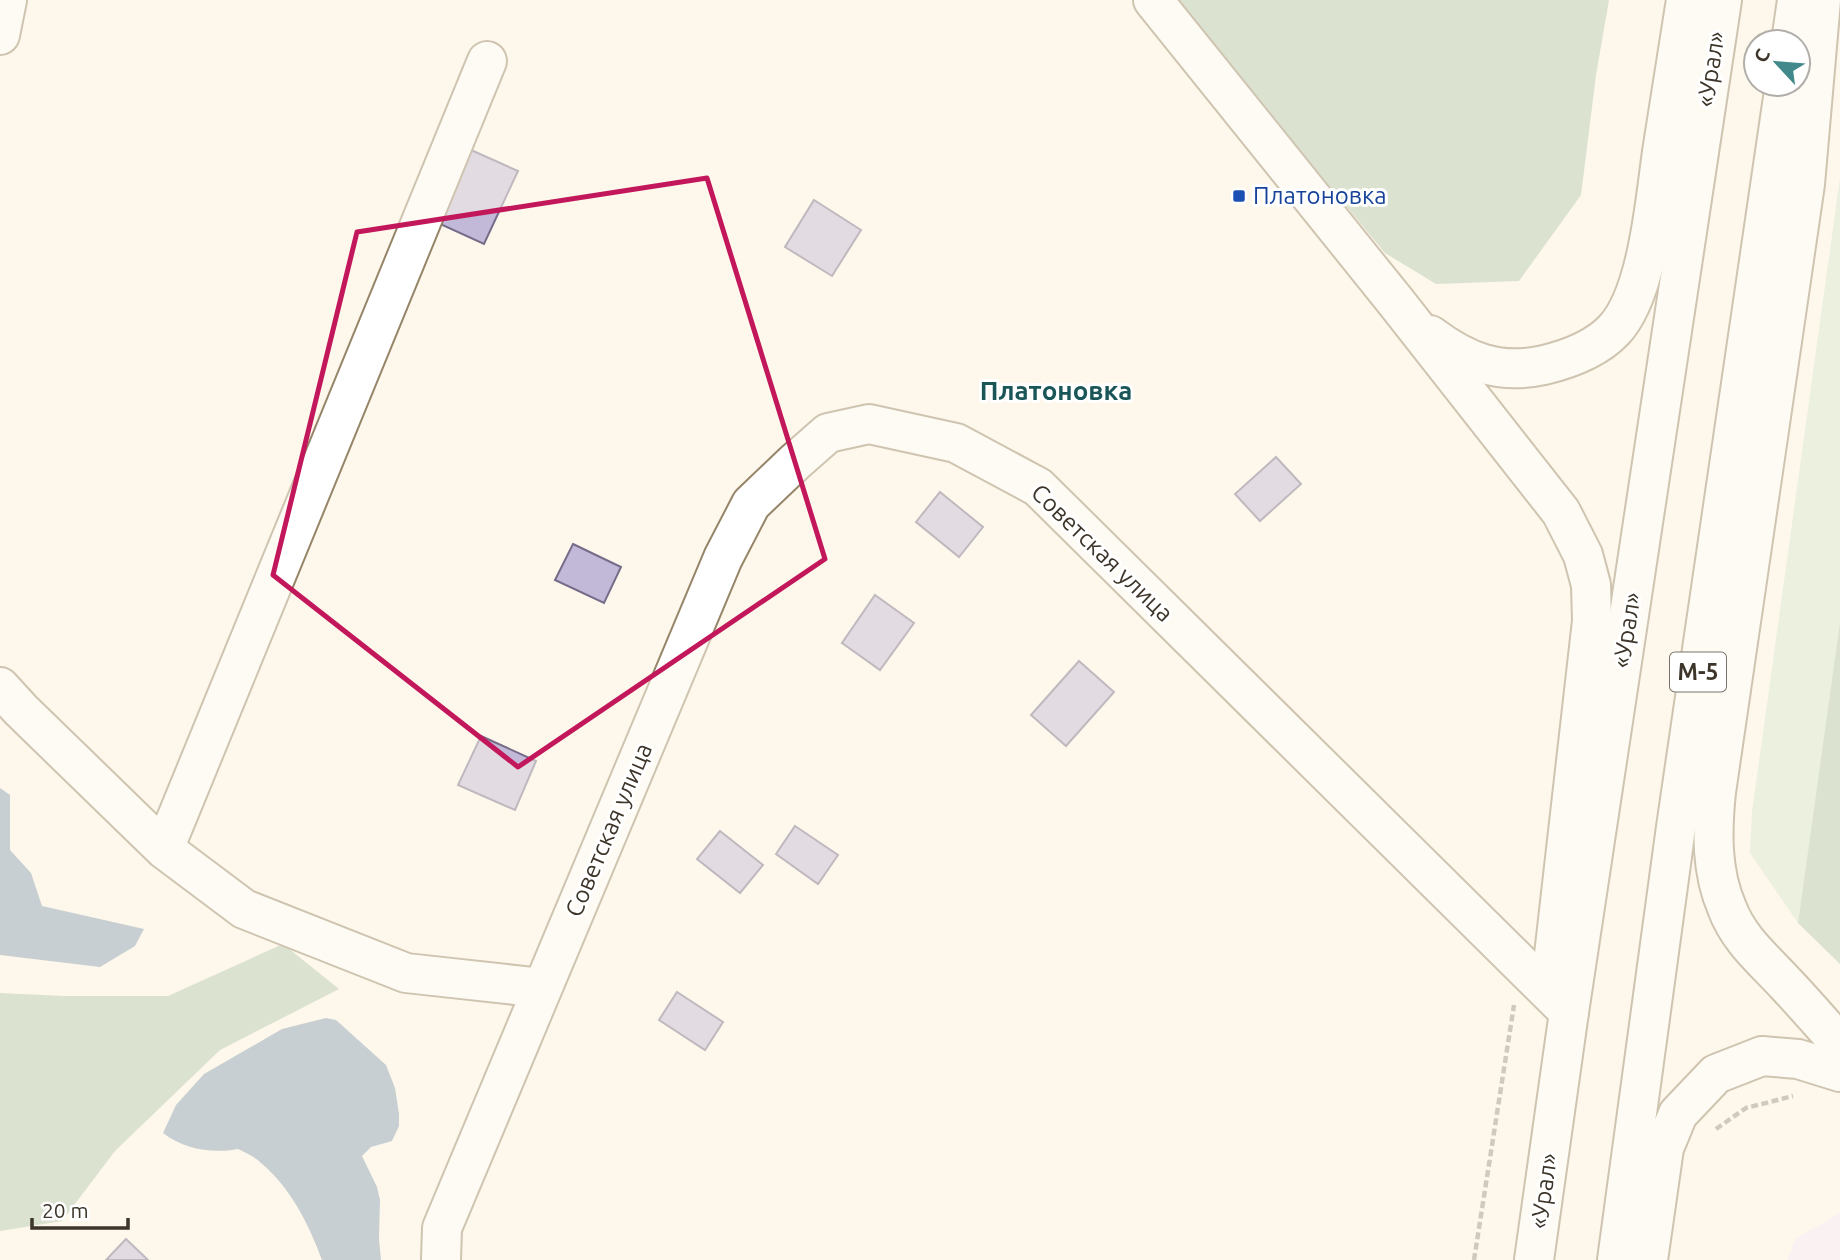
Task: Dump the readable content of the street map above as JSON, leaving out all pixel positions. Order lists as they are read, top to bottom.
{
  "streets": {
    "main road": ["«Урал»", "Советская улица", "М-5"]
  },
  "crossings": [
    ["«Урал»", "Советская улица"]
  ],
  "districts": ["Платоновка"],
  "places": {
    "transit": ["Платоновка"]
  },
  "scale_bar": "20 m",
  "north": "top left"
}
